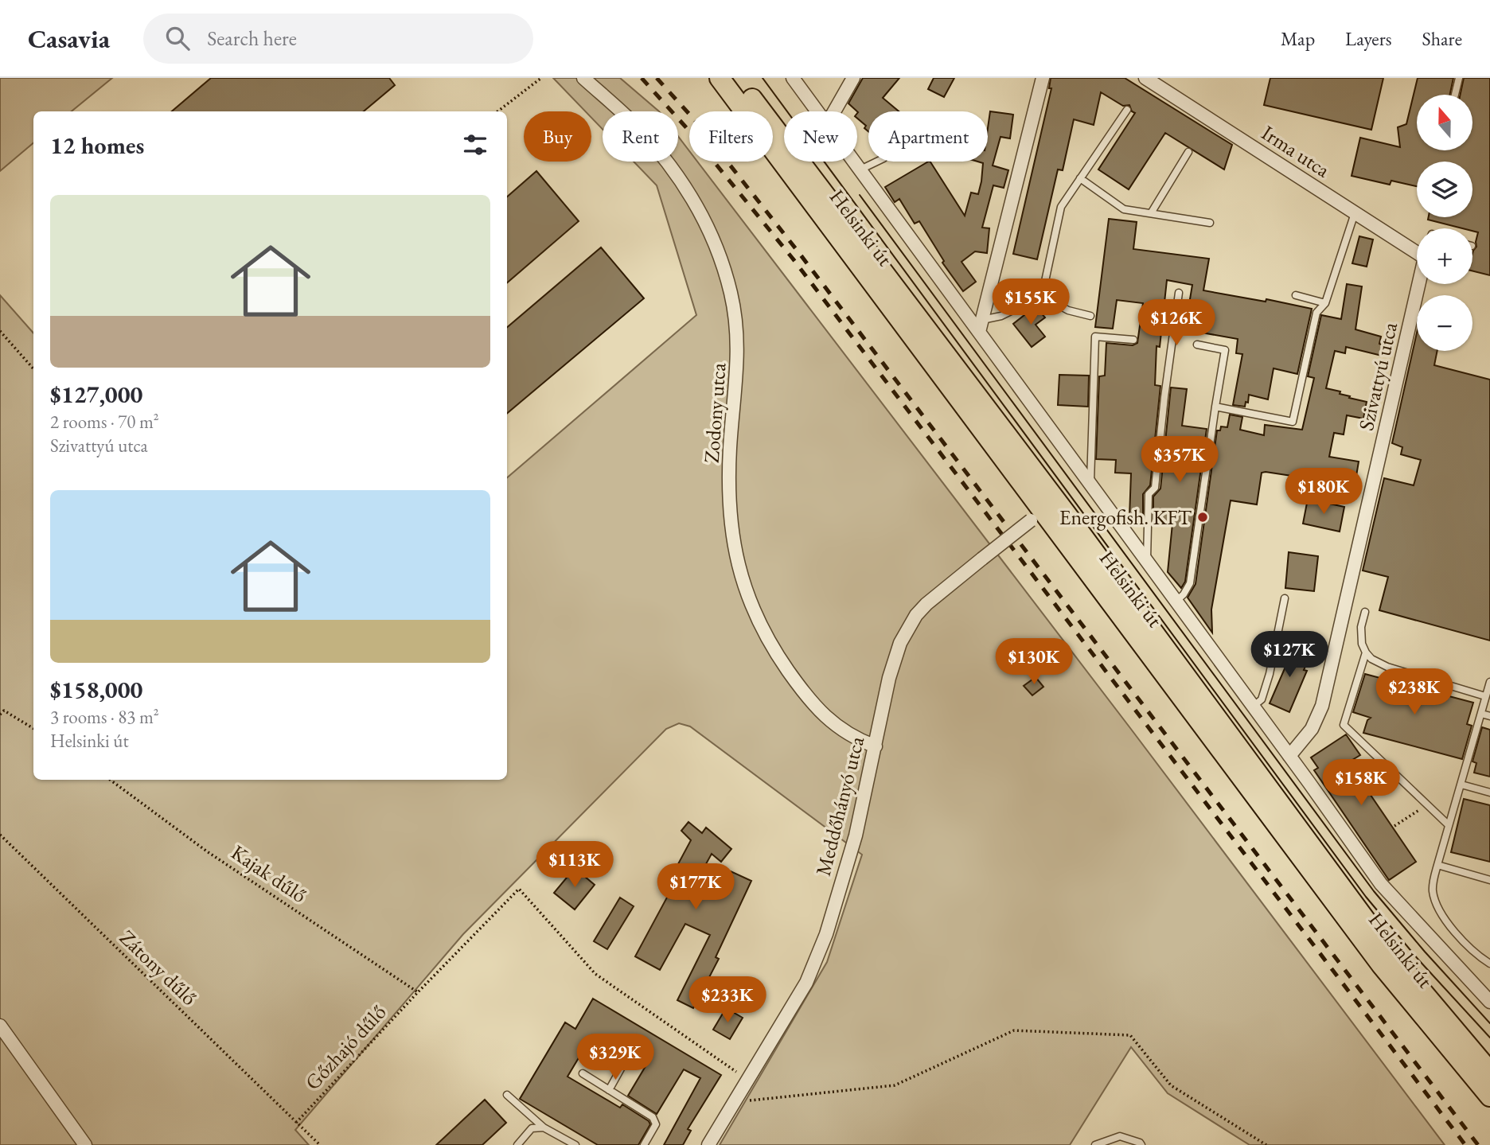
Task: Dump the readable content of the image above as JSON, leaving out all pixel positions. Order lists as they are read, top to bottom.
{
  "streets": {
    "main road": ["Helsinki út"],
    "street": [
      "Irma utca",
      "Szivattyú utca",
      "Zodony utca",
      "Meddőhányó utca"
    ],
    "path": ["Kajak dűlő", "Zátony dűlő", "Gőzhajó dűlő"]
  },
  "crossings": [
    ["Helsinki út", "Szivattyú utca"],
    ["Helsinki út", "Meddőhányó utca"],
    ["Zodony utca", "Meddőhányó utca"],
    ["Meddőhányó utca", "Gőzhajó dűlő"],
    ["Kajak dűlő", "Gőzhajó dűlő"],
    ["Zátony dűlő", "Gőzhajó dűlő"]
  ],
  "places": ["Energofish. KFT"],
  "north": "top",
  "page": {
    "header": "Casavia",
    "search": "Search here",
    "nav": ["Map", "Layers", "Share"],
    "map_buttons": ["+", "−"],
    "chip": [
      "Buy",
      "Rent",
      "Filters",
      "New",
      "Apartment"
    ],
    "heading": "12 homes",
    "list": [
      {
        "name": "$127,000",
        "note": "2 rooms · 70 m² · Szivattyú utca"
      },
      {
        "name": "$158,000",
        "note": "3 rooms · 83 m² · Helsinki út"
      }
    ],
    "price": [
      "$155K",
      "$126K",
      "$357K",
      "$180K",
      "$127K",
      "$130K",
      "$238K",
      "$158K",
      "$113K",
      "$177K",
      "$233K",
      "$329K"
    ]
  }
}
